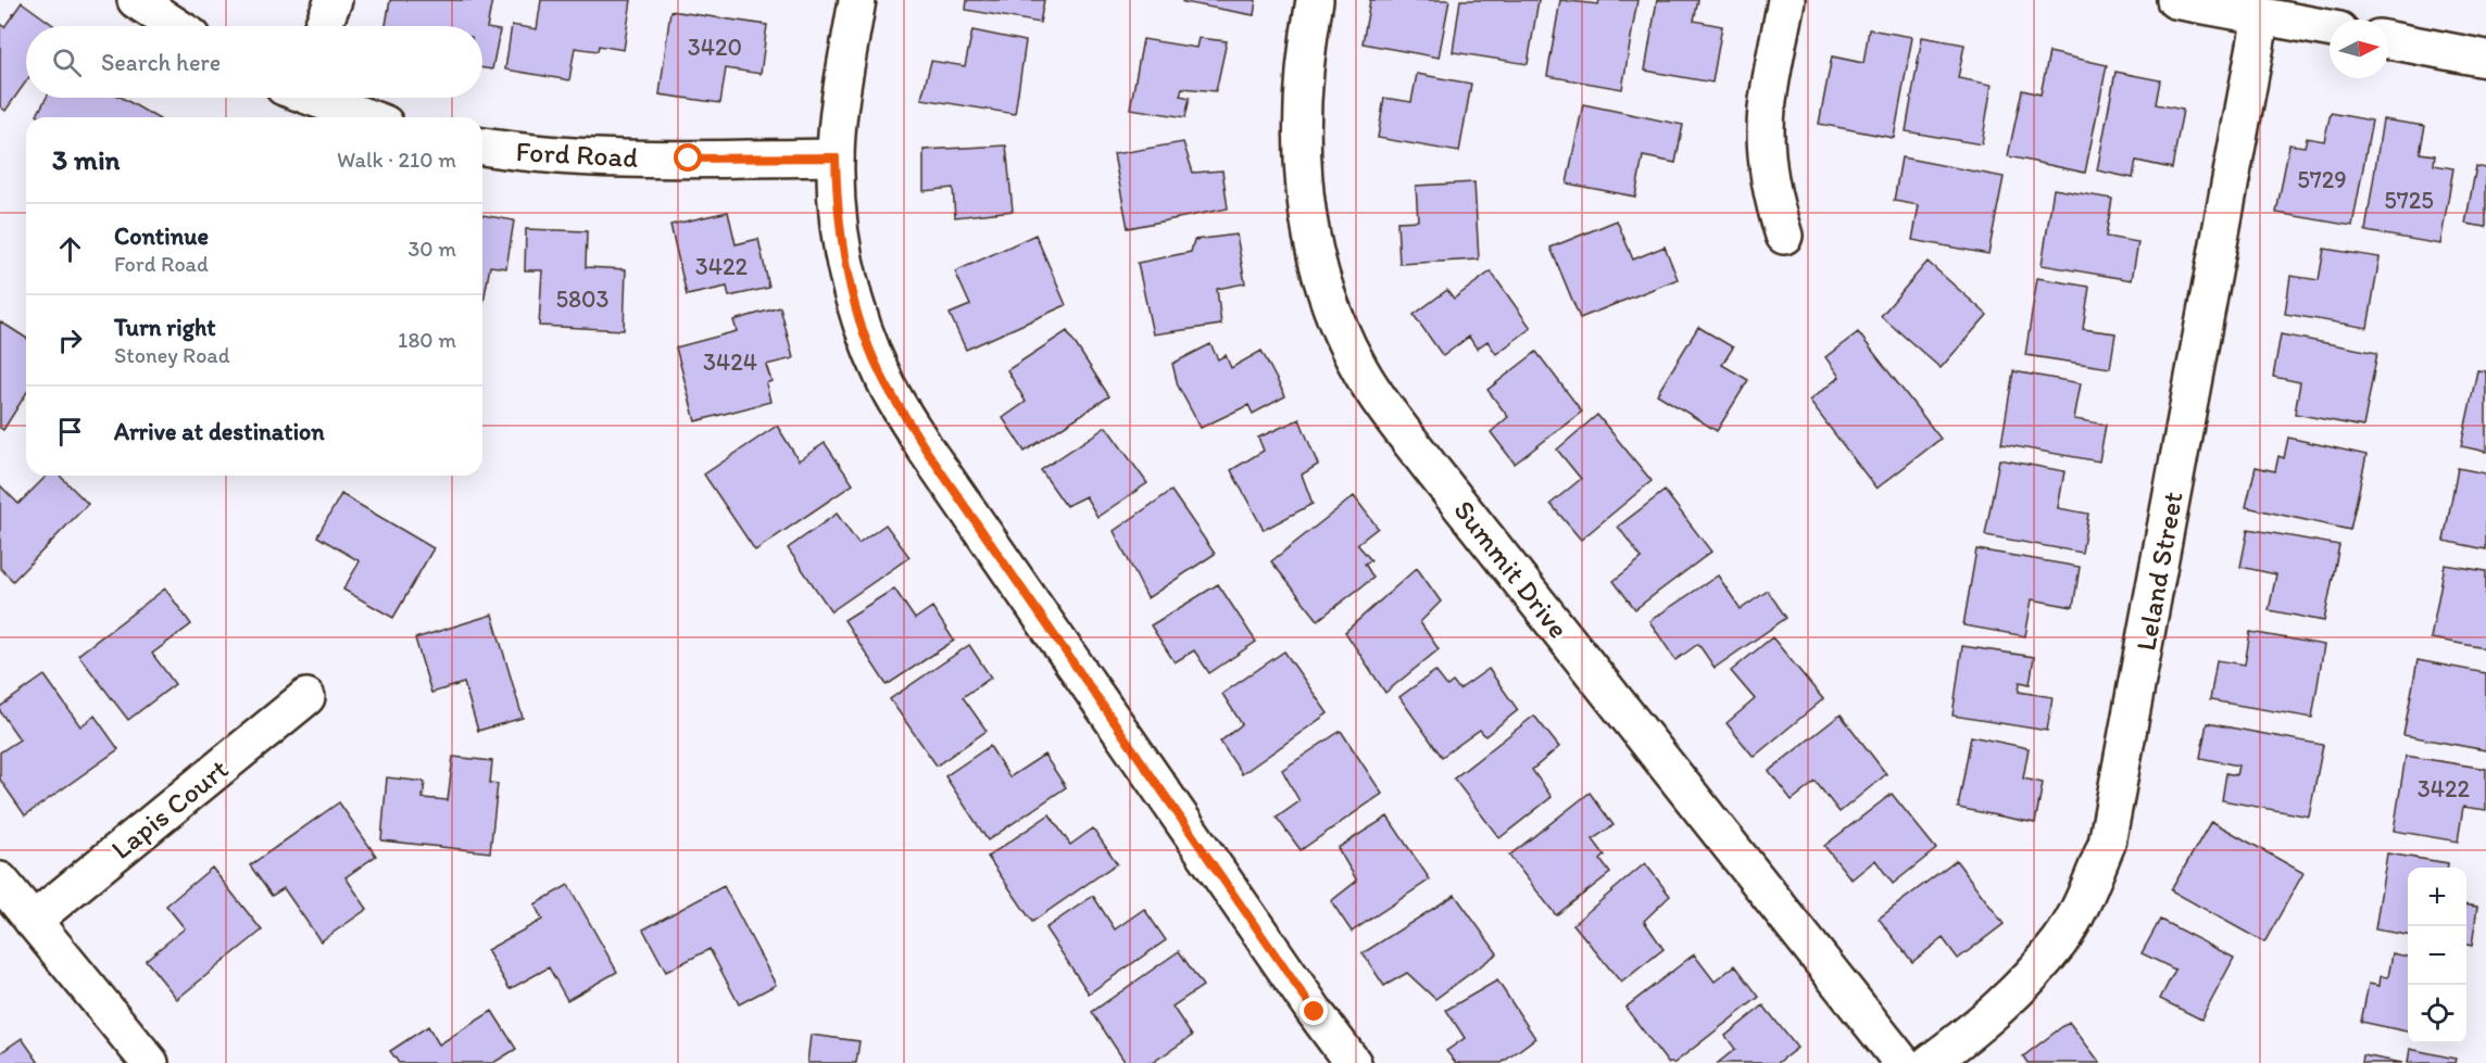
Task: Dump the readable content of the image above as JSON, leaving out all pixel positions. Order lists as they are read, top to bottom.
{
  "streets": {
    "street": [
      "Ford Road",
      "Summit Drive",
      "Leland Street",
      "Lapis Court"
    ]
  },
  "house_numbers": [
    "3420",
    "5729",
    "5725",
    "3422",
    "5803",
    "3424",
    "3422"
  ],
  "north": "right",
  "page": {
    "search": "Search here",
    "heading": ["3 min", "Walk · 210 m"],
    "list": [
      ["Continue", "Ford Road", "30 m"],
      ["Turn right", "Stoney Road", "180 m"],
      "Arrive at destination"
    ],
    "map_buttons": ["+", "−"]
  }
}
